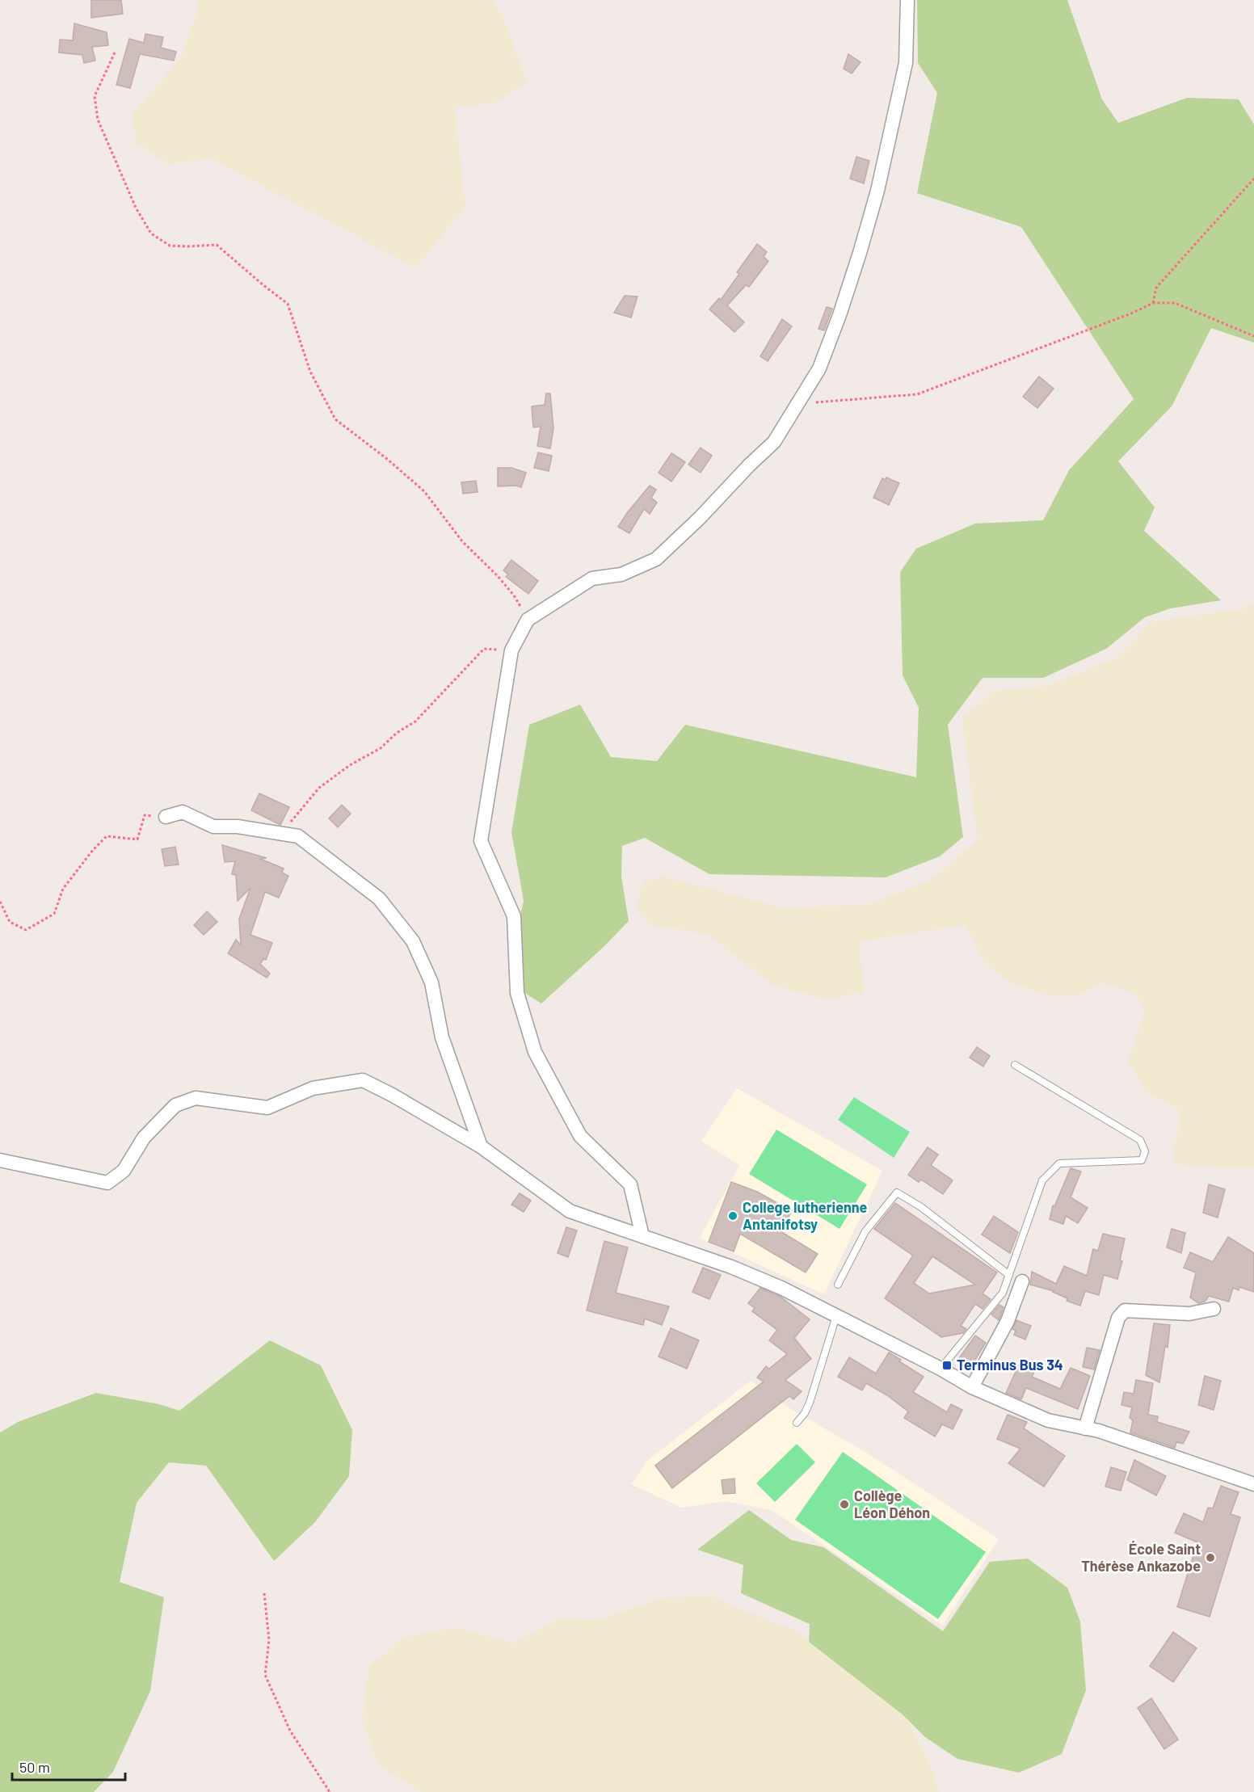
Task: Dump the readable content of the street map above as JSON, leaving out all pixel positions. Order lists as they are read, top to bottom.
{
  "places": {
    "other": ["College lutherienne Antanifotsy", "Collège Léon Déhon", "École Saint Thérèse Ankazobe"],
    "transit": ["Terminus Bus 34"]
  },
  "scale_bar": "50 m"
}
